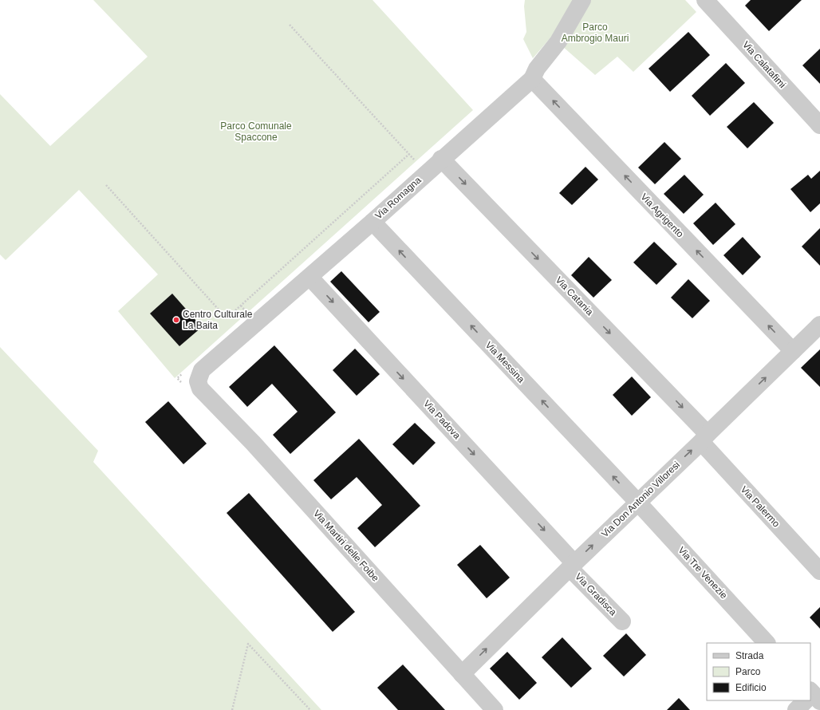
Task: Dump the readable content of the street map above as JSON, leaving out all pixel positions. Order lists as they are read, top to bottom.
{
  "streets": {
    "street": [
      "Via Calatafimi",
      "Via Romagna",
      "Via Agrigento",
      "Via Catania",
      "Via Messina",
      "Via Padova",
      "Via Don Antonio Villoresi",
      "Via Palermo",
      "Via Martiri delle Foibe",
      "Via Tre Venezie",
      "Via Gradisca"
    ]
  },
  "crossings": [
    ["Via Romagna", "Via Agrigento"],
    ["Via Romagna", "Via Catania"],
    ["Via Romagna", "Via Messina"],
    ["Via Romagna", "Via Padova"],
    ["Via Romagna", "Via Martiri delle Foibe"],
    ["Via Agrigento", "Via Don Antonio Villoresi"],
    ["Via Catania", "Via Don Antonio Villoresi"],
    ["Via Catania", "Via Palermo"],
    ["Via Messina", "Via Don Antonio Villoresi"],
    ["Via Messina", "Via Tre Venezie"],
    ["Via Padova", "Via Don Antonio Villoresi"],
    ["Via Padova", "Via Gradisca"],
    ["Via Don Antonio Villoresi", "Via Palermo"],
    ["Via Don Antonio Villoresi", "Via Martiri delle Foibe"],
    ["Via Don Antonio Villoresi", "Via Tre Venezie"],
    ["Via Don Antonio Villoresi", "Via Gradisca"]
  ],
  "one_way": [
    "Via Agrigento",
    "Via Catania",
    "Via Messina",
    "Via Padova",
    "Via Don Antonio Villoresi"
  ],
  "parks": ["Parco Ambrogio Mauri", "Parco Comunale Spaccone"],
  "places": ["Centro Culturale La Baita"],
  "legend": ["Strada", "Parco", "Edificio"]
}
